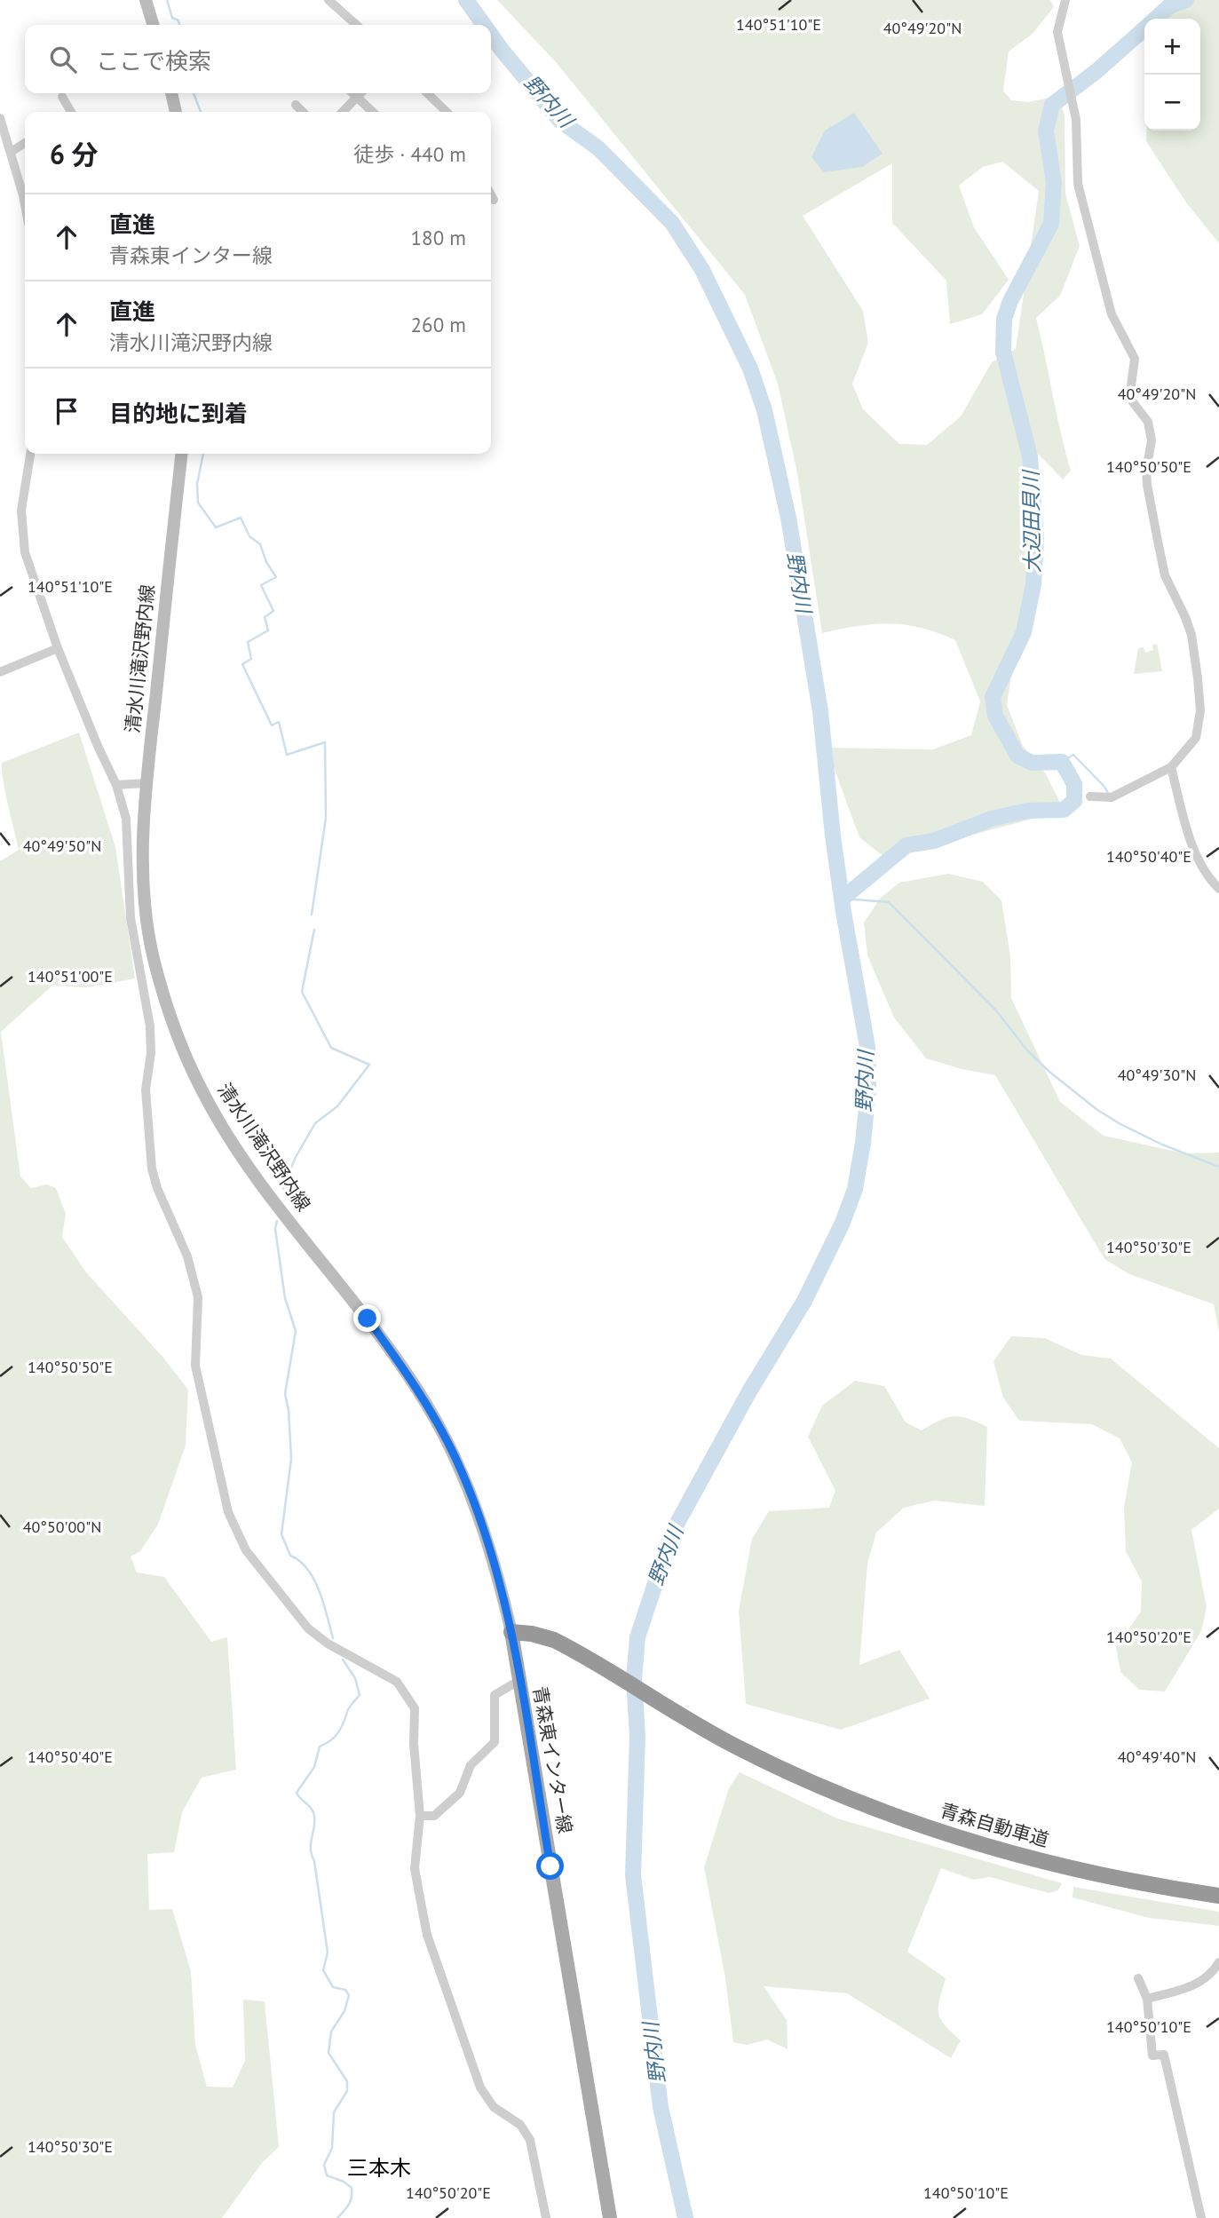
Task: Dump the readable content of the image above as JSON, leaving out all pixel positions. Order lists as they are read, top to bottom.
{
  "streets": {
    "highway": ["青森自動車道"],
    "main road": ["清水川滝沢野内線", "青森東インター線"]
  },
  "crossings": [
    ["清水川滝沢野内線", "青森東インター線"],
    ["清水川滝沢野内線", "青森自動車道"],
    ["青森東インター線", "青森自動車道"]
  ],
  "districts": ["三本木"],
  "water": ["野内川", "大辺田貝川"],
  "page": {
    "map_buttons": ["+", "−"],
    "search": "ここで検索",
    "heading": ["6 分", "徒歩 · 440 m"],
    "list": [
      ["直進", "青森東インター線", "180 m"],
      ["直進", "清水川滝沢野内線", "260 m"],
      "目的地に到着"
    ]
  },
  "coordinates": [
    "140°51'10\"E",
    "40°49'20\"N",
    "140°50'50\"E",
    "40°49'50\"N",
    "140°50'40\"E",
    "140°51'00\"E",
    "40°49'30\"N",
    "140°50'30\"E",
    "40°50'00\"N",
    "140°50'20\"E",
    "40°49'40\"N",
    "140°50'10\"E"
  ]
}
